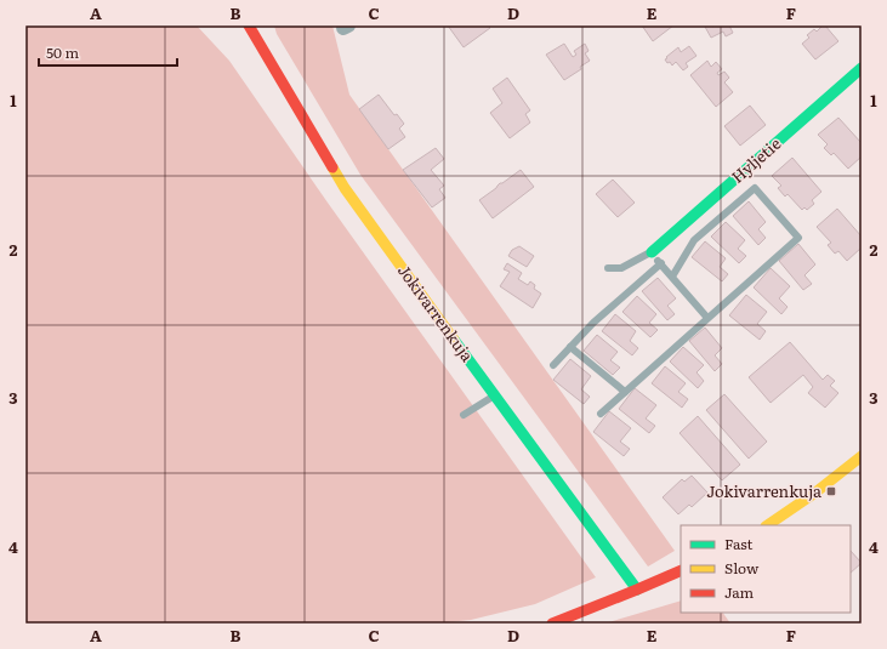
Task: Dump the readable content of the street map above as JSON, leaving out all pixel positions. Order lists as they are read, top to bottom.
{
  "streets": {
    "street": ["Hyljetie", "Jokivarrenkuja"]
  },
  "places": {
    "transit": ["Jokivarrenkuja"]
  },
  "legend": ["Fast", "Slow", "Jam"],
  "scale_bar": "50 m",
  "grid": {
    "columns": [
      "A",
      "B",
      "C",
      "D",
      "E",
      "F"
    ],
    "rows": [
      "1",
      "2",
      "3",
      "4"
    ]
  }
}
